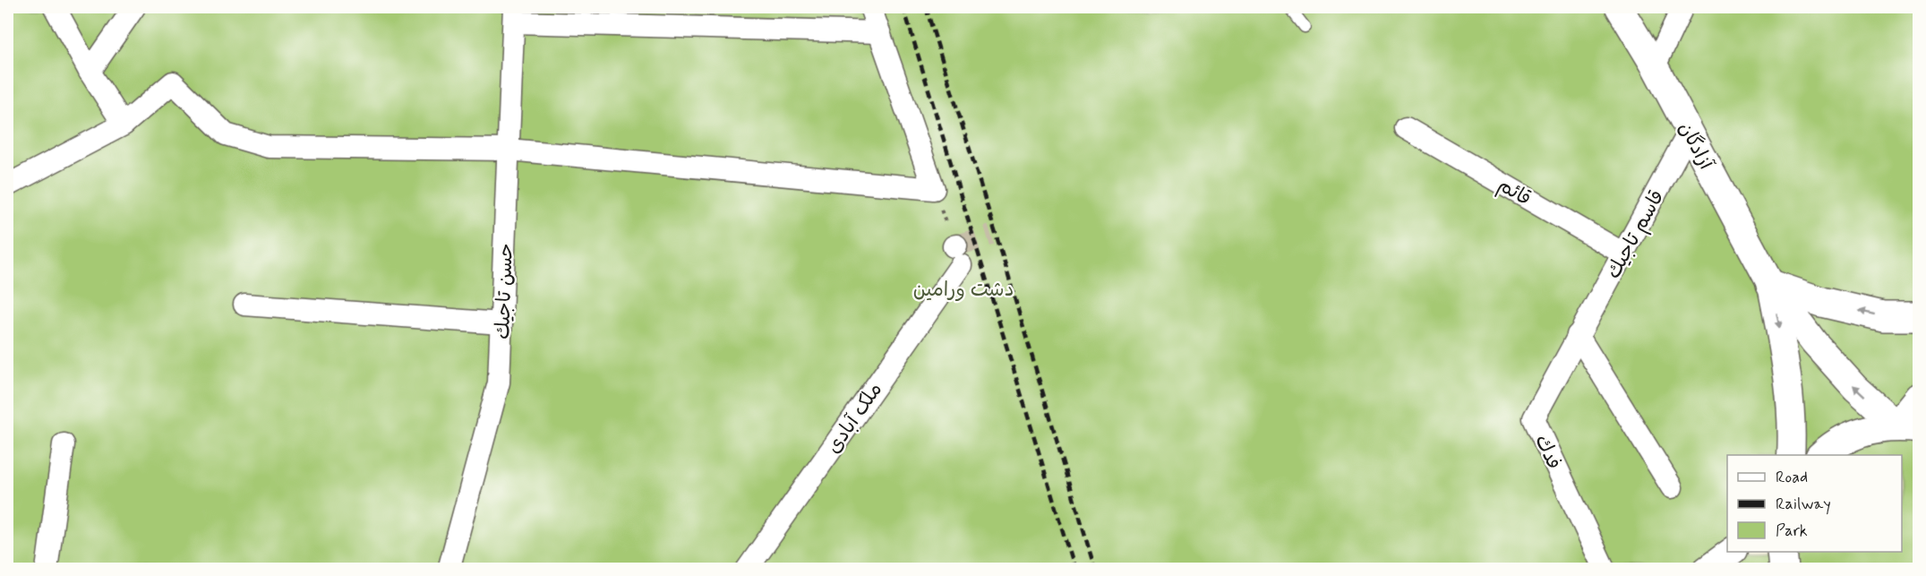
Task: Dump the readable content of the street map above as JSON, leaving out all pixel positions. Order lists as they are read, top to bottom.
{
  "streets": {
    "street": [
      "آزادگان",
      "قائم",
      "قاسم تاجيك",
      "حسن تاجيك",
      "ملک آبادی",
      "فدك"
    ]
  },
  "crossings": [
    ["آزادگان", "قاسم تاجيك"],
    ["قائم", "قاسم تاجيك"],
    ["قاسم تاجيك", "فدك"]
  ],
  "parks": ["دشت ورامین"],
  "legend": ["Road", "Railway", "Park"]
}
